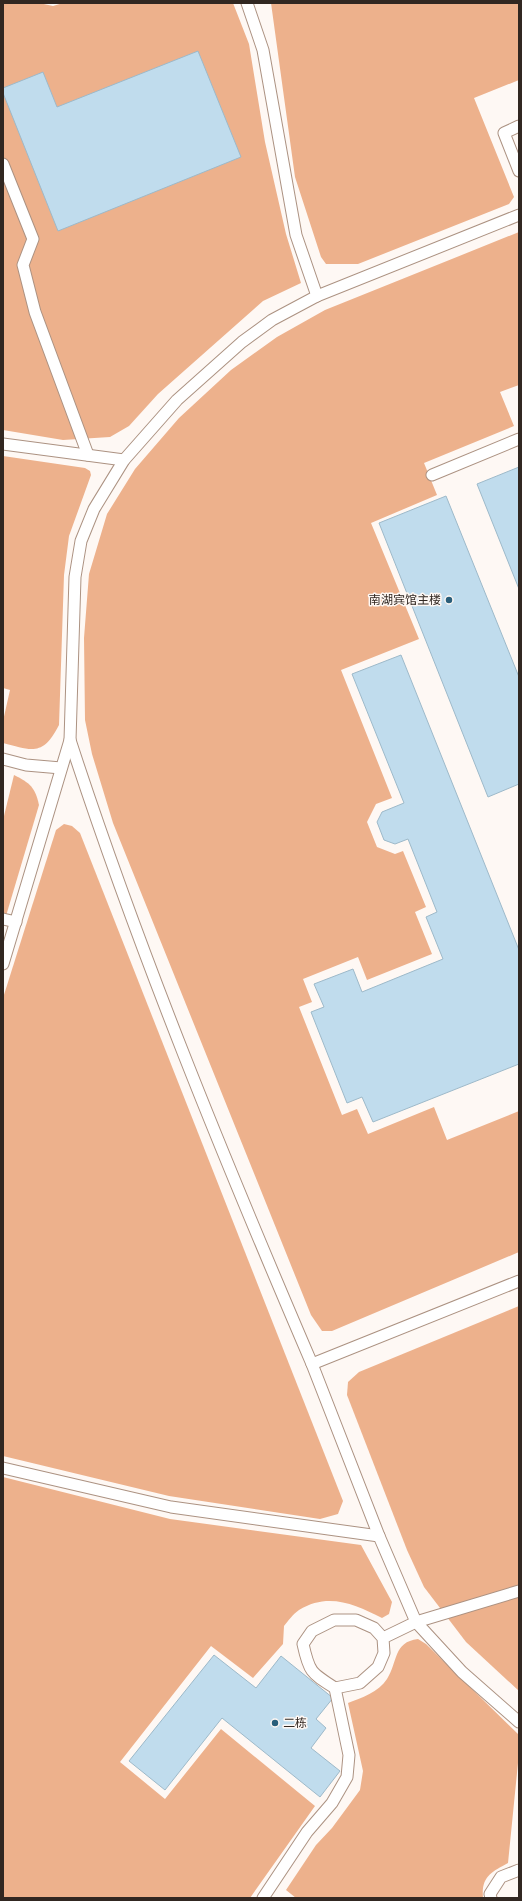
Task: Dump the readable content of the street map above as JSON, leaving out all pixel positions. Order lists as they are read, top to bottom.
{
  "places": ["南湖宾馆主楼", "二栋"]
}
